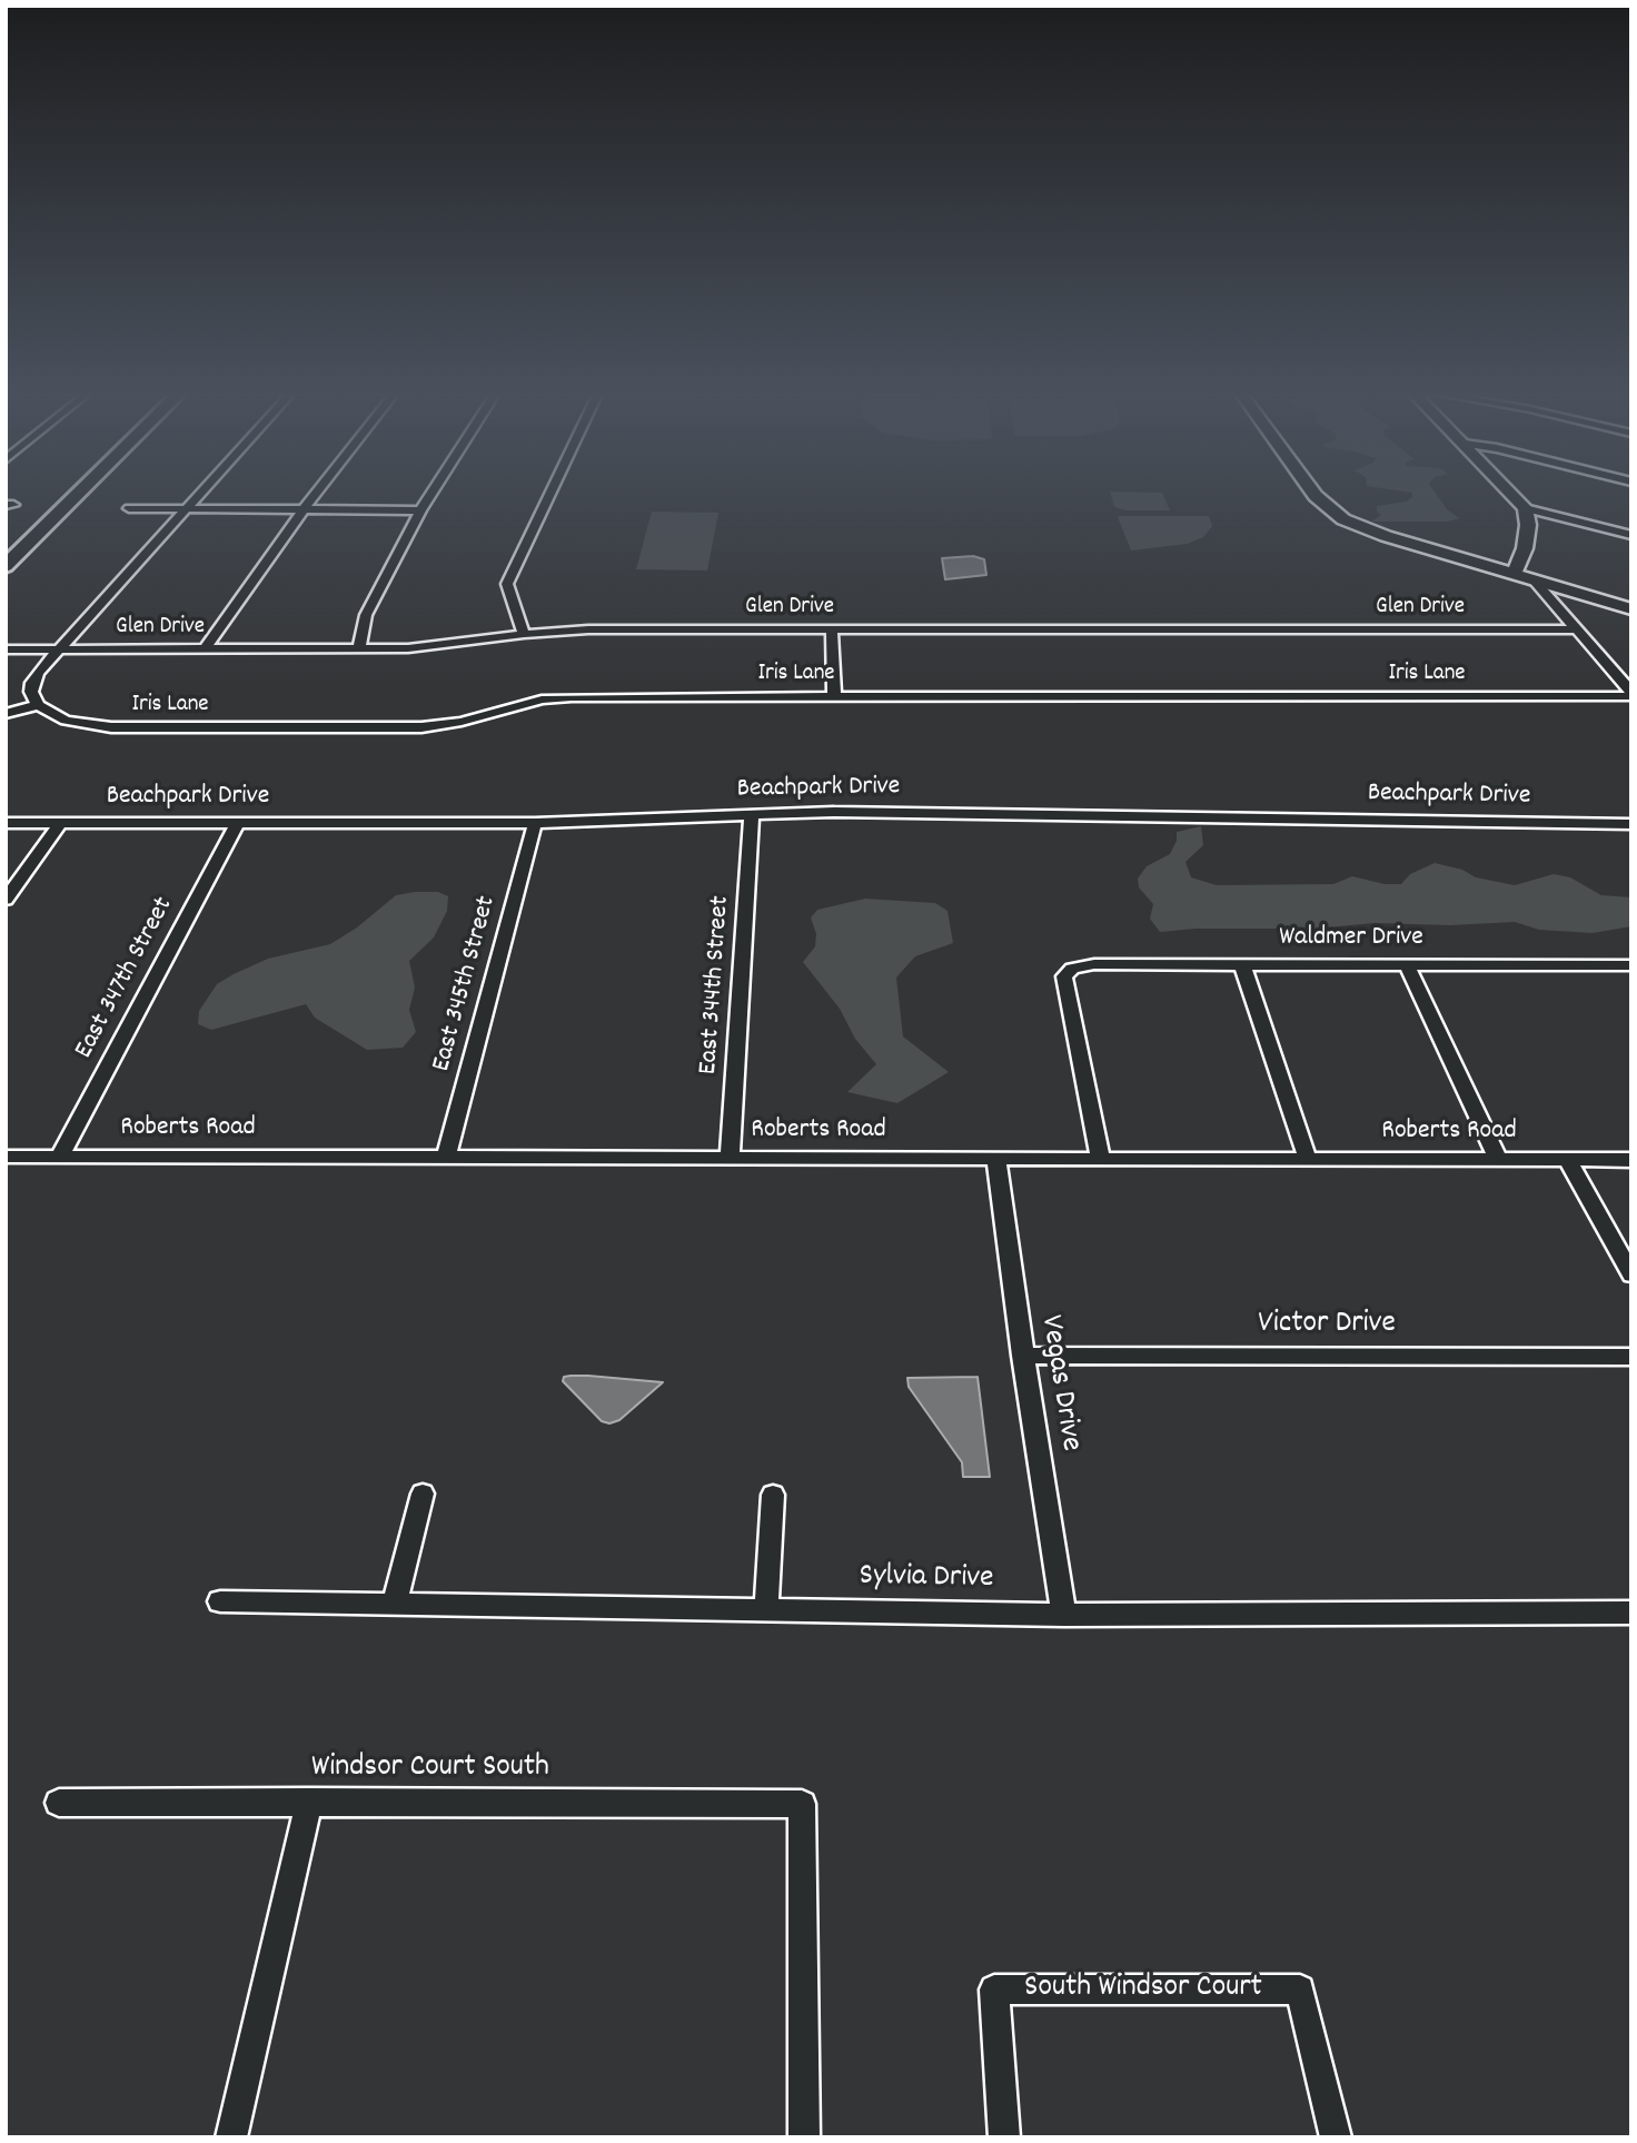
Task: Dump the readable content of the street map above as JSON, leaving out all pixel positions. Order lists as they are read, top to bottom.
{
  "streets": {
    "street": [
      "Glen Drive",
      "Iris Lane",
      "Beachpark Drive",
      "Waldmer Drive",
      "East 347th Street",
      "East 345th Street",
      "East 344th Street",
      "Roberts Road",
      "Victor Drive",
      "Vegas Drive",
      "Sylvia Drive",
      "Windsor Court South",
      "South Windsor Court"
    ]
  },
  "crossings": [
    ["Beachpark Drive", "East 347th Street"],
    ["Beachpark Drive", "East 345th Street"],
    ["Beachpark Drive", "East 344th Street"],
    ["Waldmer Drive", "Roberts Road"],
    ["East 347th Street", "Roberts Road"],
    ["East 345th Street", "Roberts Road"],
    ["East 344th Street", "Roberts Road"],
    ["Roberts Road", "Vegas Drive"],
    ["Victor Drive", "Vegas Drive"],
    ["Vegas Drive", "Sylvia Drive"]
  ]
}
